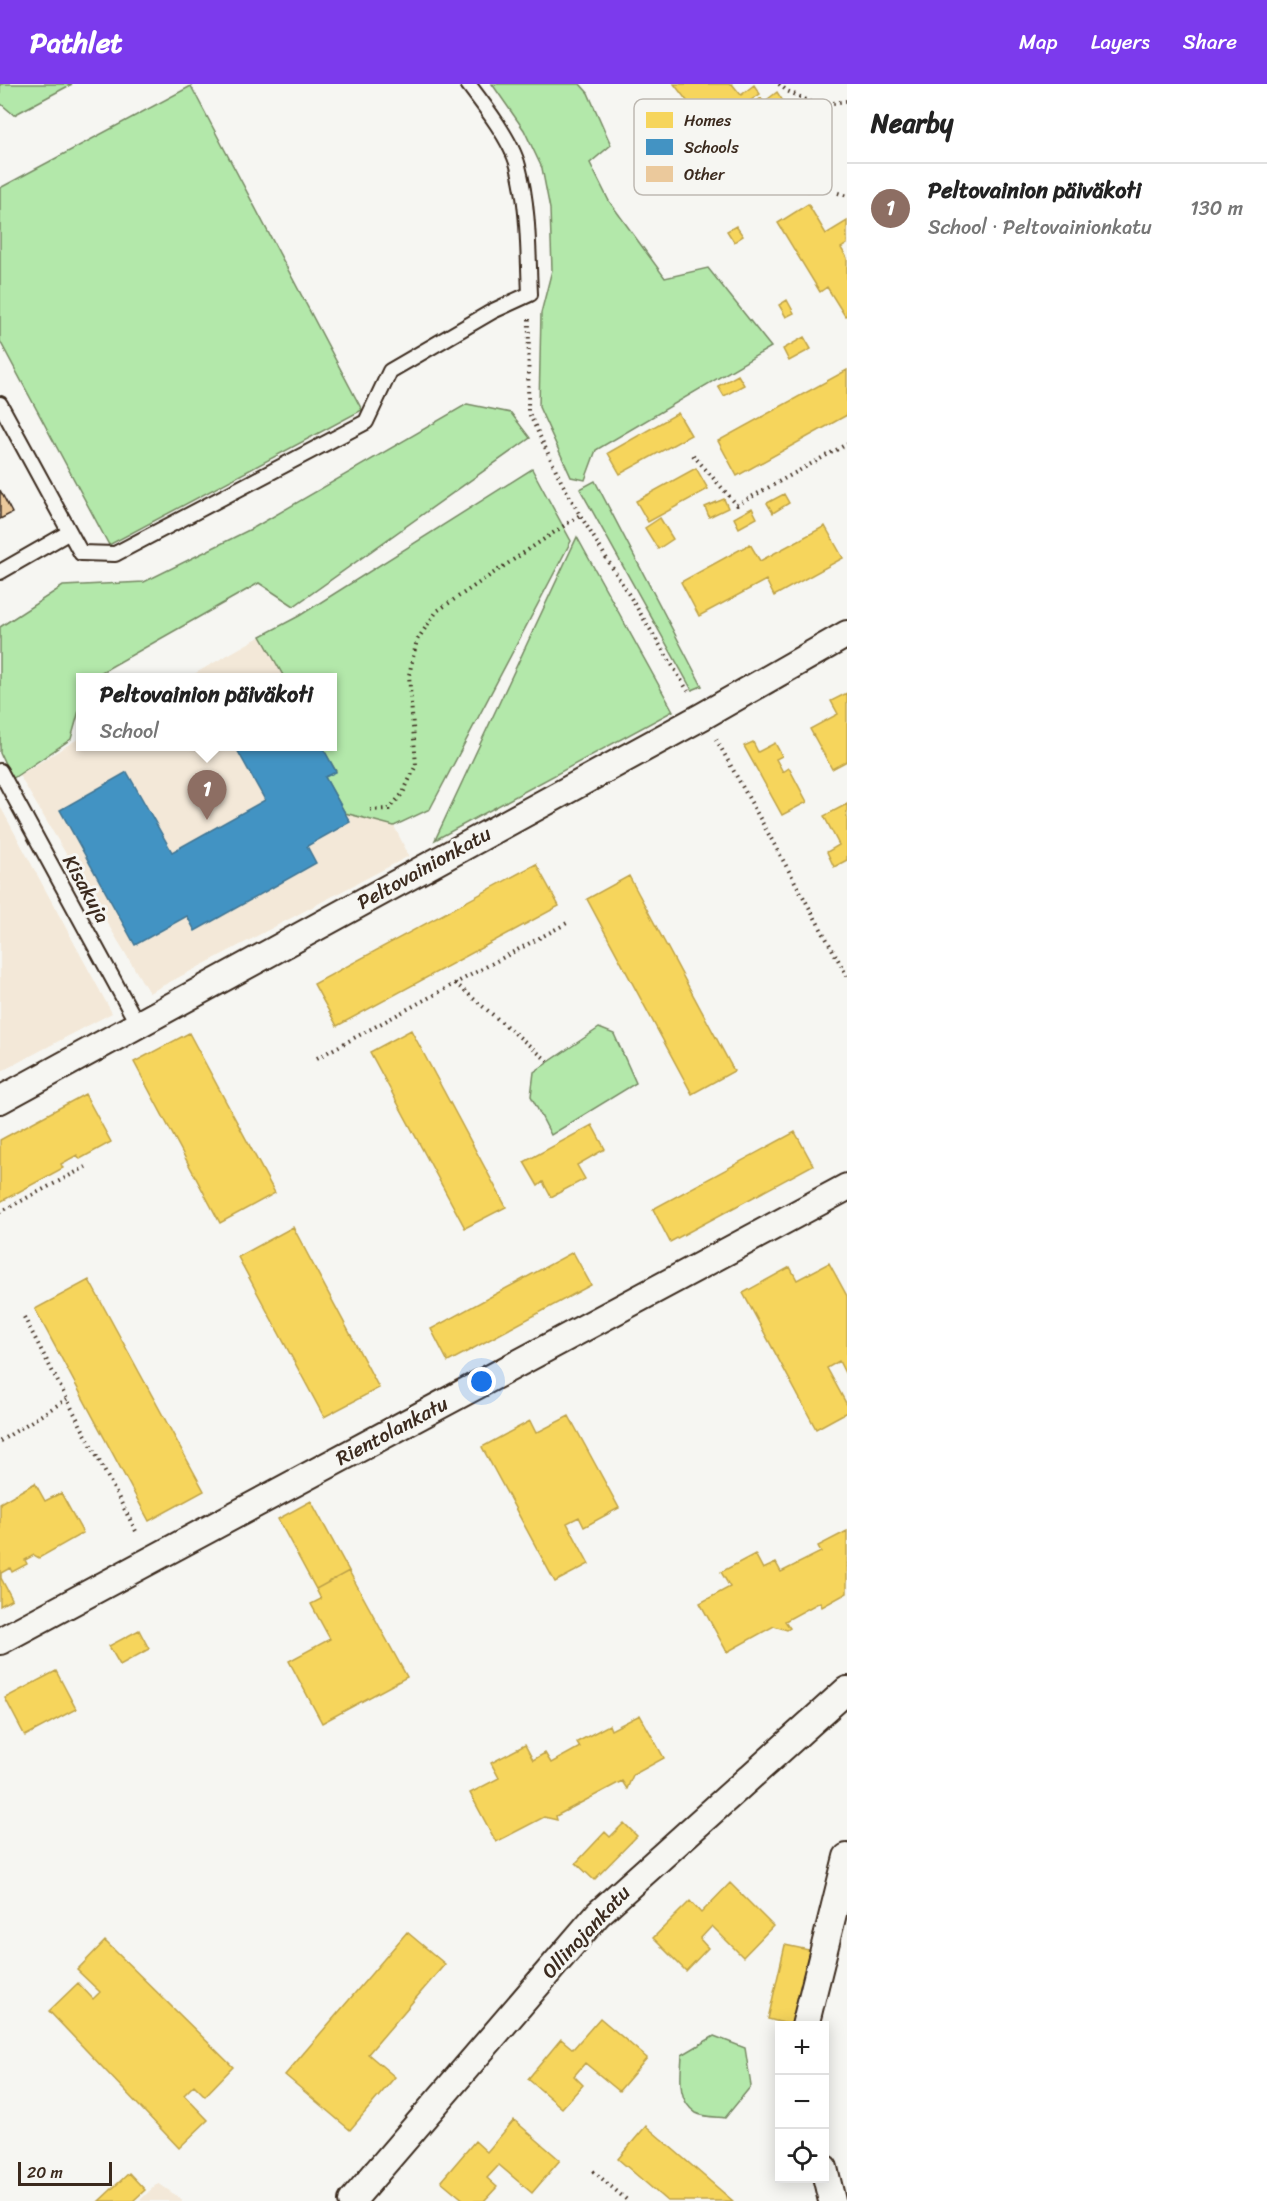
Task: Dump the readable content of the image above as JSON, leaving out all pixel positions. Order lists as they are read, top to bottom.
{
  "streets": {
    "street": ["Peltovainionkatu", "Rientolankatu", "Ollinojankatu"],
    "lane": ["Kisakuja"]
  },
  "crossings": [
    ["Peltovainionkatu", "Kisakuja"]
  ],
  "legend": ["Homes", "Schools", "Other"],
  "scale_bar": "20 m",
  "page": {
    "header": "Pathlet",
    "nav": ["Map", "Layers", "Share"],
    "heading": "Nearby",
    "list": [
      {
        "mark": "1",
        "name": "Peltovainion päiväkoti",
        "note": "School · Peltovainionkatu",
        "value": "130 m"
      }
    ],
    "popup": ["Peltovainion päiväkoti", "School"],
    "pins": "1",
    "map_buttons": ["+", "−"],
    "scale": "20 m"
  }
}
